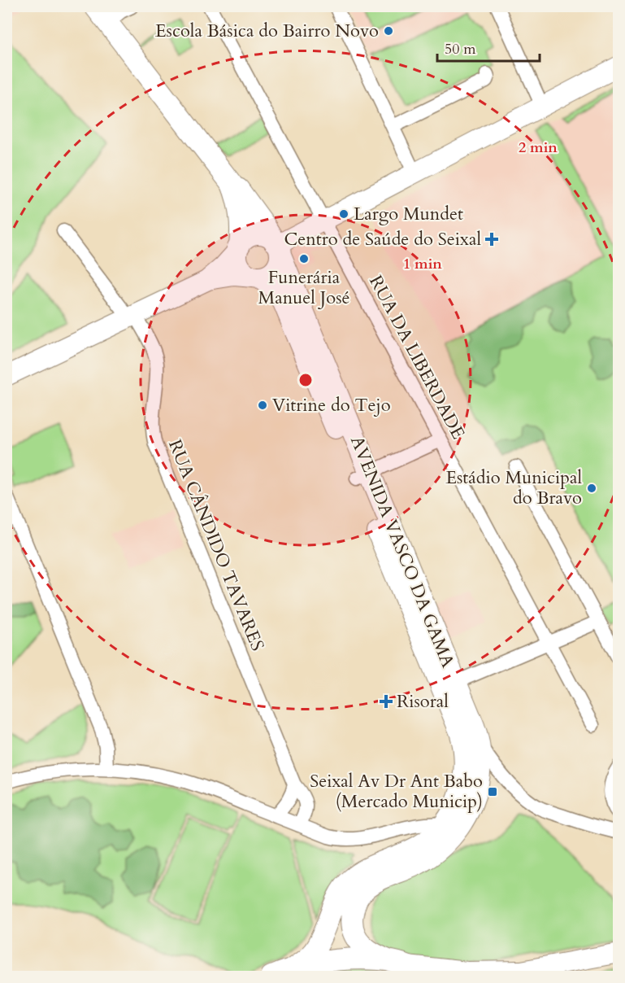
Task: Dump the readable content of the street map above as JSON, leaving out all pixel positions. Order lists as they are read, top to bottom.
{
  "streets": {
    "main road": ["AVENIDA VASCO DA GAMA"],
    "street": ["RUA DA LIBERDADE", "RUA CÂNDIDO TAVARES"]
  },
  "places": {
    "other": [
      "Escola Básica do Bairro Novo",
      "Largo Mundet",
      "Funerária Manuel José",
      "Vitrine do Tejo",
      "Estádio Municipal do Bravo"
    ],
    "health": ["Centro de Saúde do Seixal", "Risoral"],
    "transit": ["Seixal Av Dr Ant Babo (Mercado Municip)"]
  },
  "scale_bar": "50 m",
  "rings": ["2 min", "1 min"]
}
